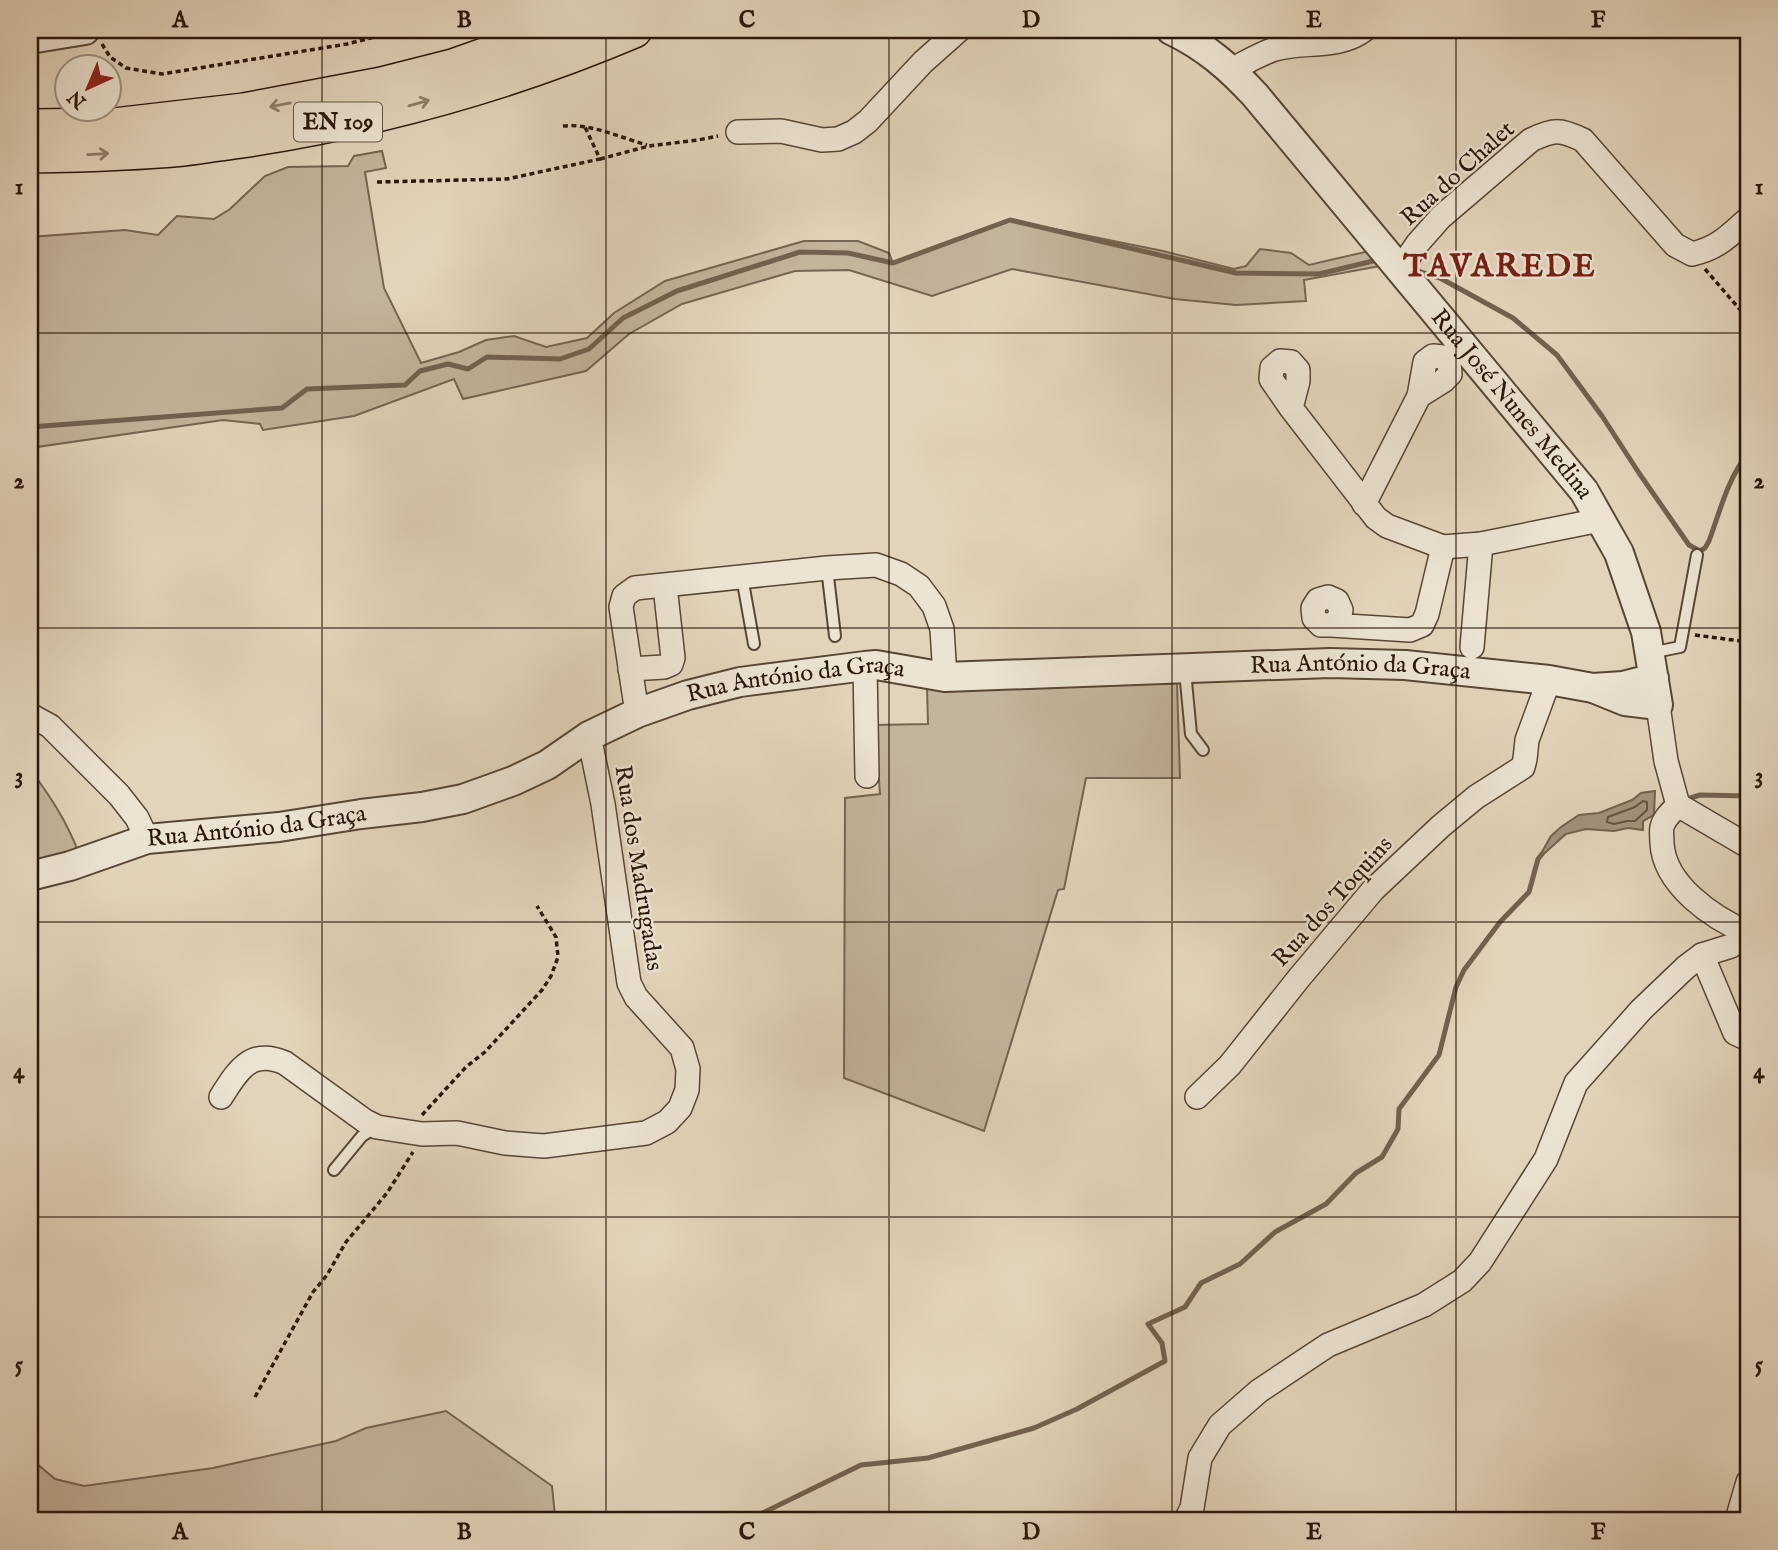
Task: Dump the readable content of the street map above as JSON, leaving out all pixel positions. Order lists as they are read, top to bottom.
{
  "streets": {
    "main road": ["EN 109"],
    "street": [
      "Rua do Chalet",
      "Rua José Nunes Medina",
      "Rua António da Graça",
      "Rua dos Madrugadas",
      "Rua dos Toquins"
    ]
  },
  "crossings": [
    ["Rua do Chalet", "Rua José Nunes Medina"],
    ["Rua José Nunes Medina", "Rua António da Graça"],
    ["Rua António da Graça", "Rua dos Madrugadas"],
    ["Rua António da Graça", "Rua dos Toquins"]
  ],
  "districts": ["TAVAREDE"],
  "north": "bottom left",
  "grid": {
    "columns": [
      "A",
      "B",
      "C",
      "D",
      "E",
      "F"
    ],
    "rows": [
      "1",
      "2",
      "3",
      "4",
      "5"
    ]
  }
}
